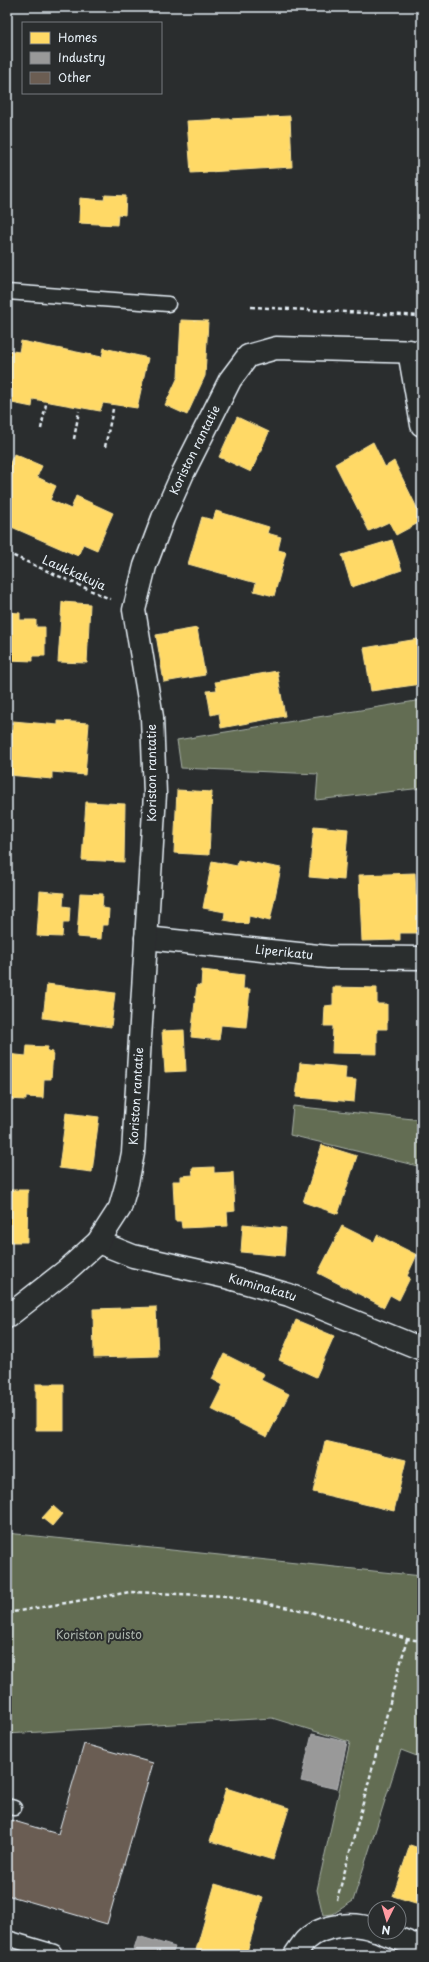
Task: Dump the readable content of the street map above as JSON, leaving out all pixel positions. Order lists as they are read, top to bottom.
{
  "streets": {
    "street": ["Koriston rantatie", "Liperikatu", "Kuminakatu"],
    "path": ["Laukkakuja"]
  },
  "crossings": [
    ["Koriston rantatie", "Laukkakuja"],
    ["Koriston rantatie", "Liperikatu"],
    ["Koriston rantatie", "Kuminakatu"]
  ],
  "parks": ["Koriston puisto"],
  "legend": ["Homes", "Industry", "Other"],
  "north": "bottom"
}
